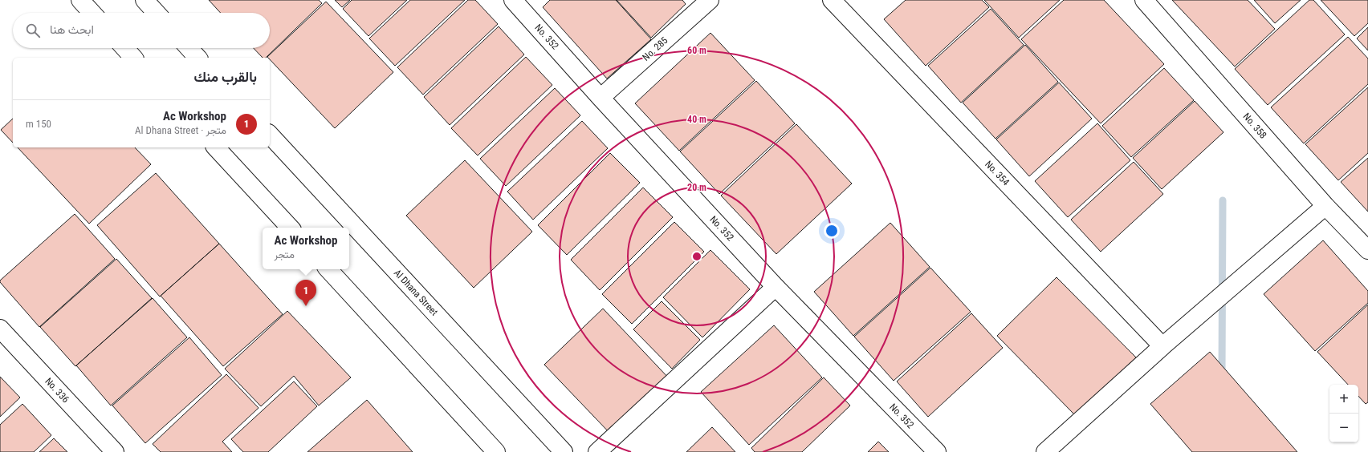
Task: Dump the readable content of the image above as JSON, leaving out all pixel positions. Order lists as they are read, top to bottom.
{
  "streets": {
    "street": [
      "No. 352",
      "No. 285",
      "No. 358",
      "No. 354",
      "Al Dhana Street",
      "No. 336"
    ]
  },
  "crossings": [
    ["No. 352", "No. 285"]
  ],
  "page": {
    "search": "ابحث هنا",
    "heading": "بالقرب منك",
    "list": [
      {
        "mark": "1",
        "name": "Ac Workshop",
        "note": "متجر · Al Dhana Street",
        "value": "150 m"
      }
    ],
    "popup": ["Ac Workshop", "متجر"],
    "pins": "1",
    "map_buttons": ["+", "−"]
  },
  "rings": ["60 m", "40 m", "20 m"]
}
